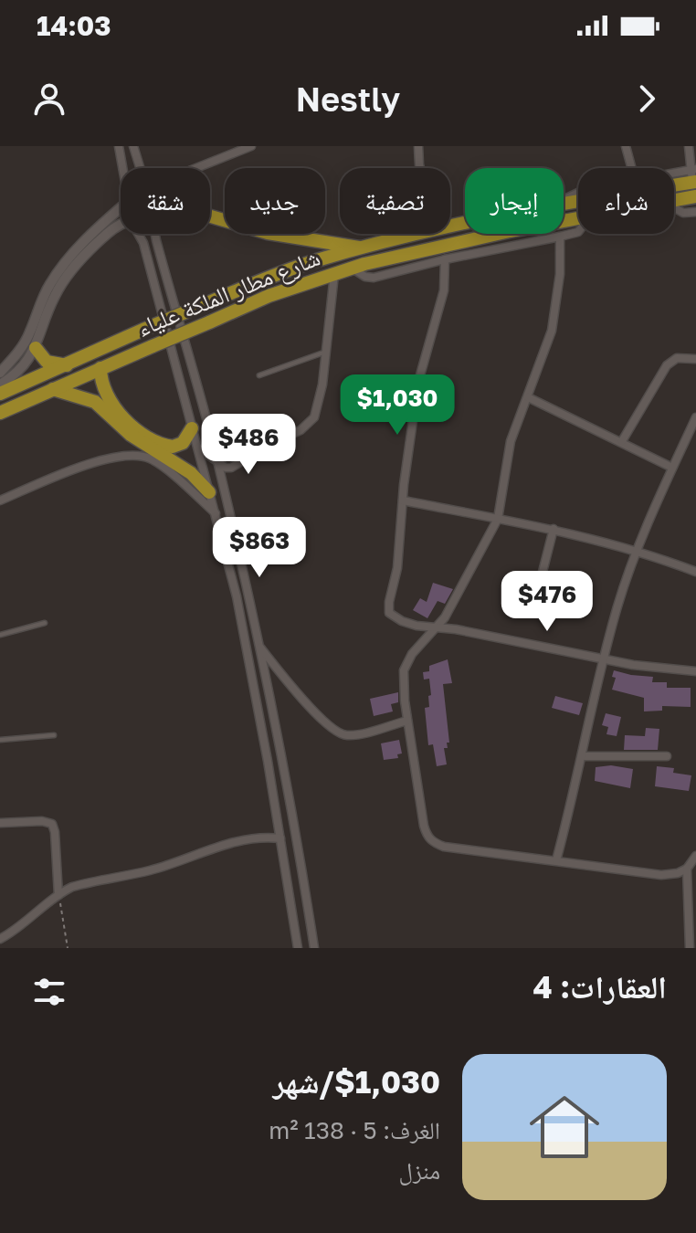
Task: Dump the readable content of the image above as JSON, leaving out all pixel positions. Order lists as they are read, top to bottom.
{
  "streets": {
    "highway": ["شارع مطار الملكة علياء"]
  },
  "page": {
    "status": "14:03",
    "header": "Nestly",
    "chip": [
      "شراء",
      "إيجار",
      "تصفية",
      "جديد",
      "شقة"
    ],
    "price": [
      "$1,030",
      "$486",
      "$863",
      "$476"
    ],
    "heading": "العقارات: 4",
    "list": [
      {
        "name": "$1,030/شهر",
        "note": "الغرف: 5 · 138 m² · منزل"
      }
    ]
  }
}
